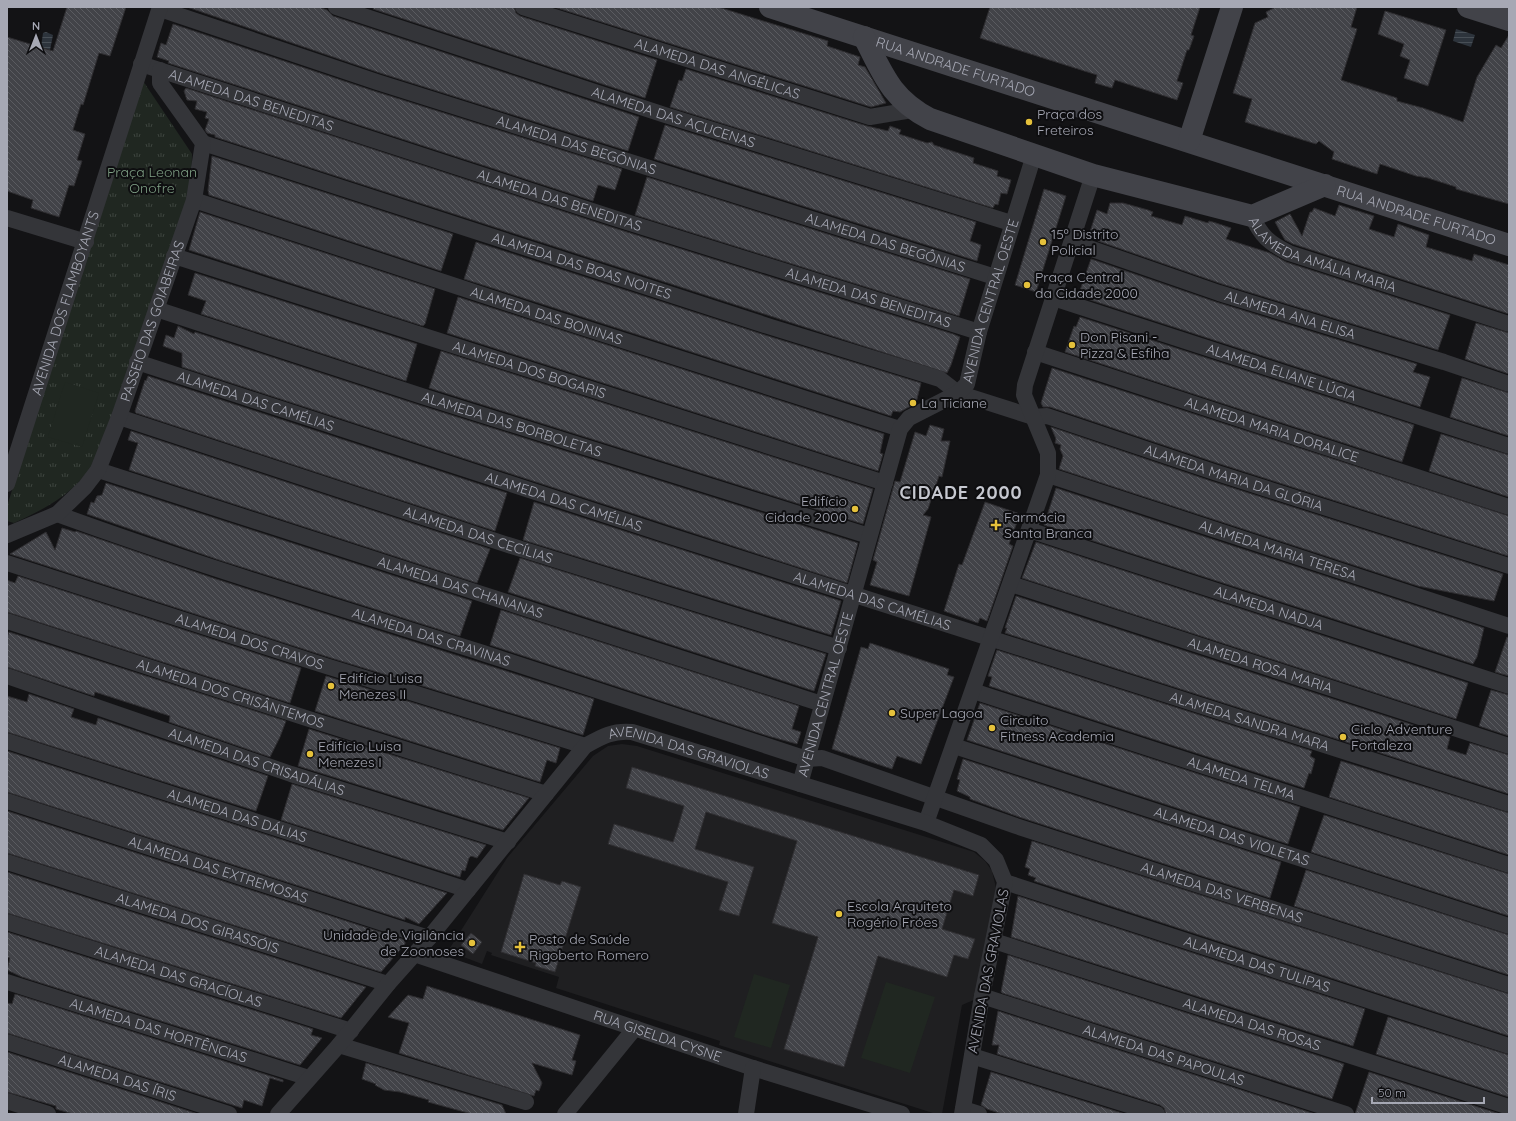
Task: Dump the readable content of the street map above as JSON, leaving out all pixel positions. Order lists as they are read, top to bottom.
{
  "streets": {
    "street": [
      "RUA ANDRADE FURTADO",
      "ALAMEDA DAS ANGÉLICAS",
      "ALAMEDA DAS BENEDITAS",
      "ALAMEDA DAS AÇUCENAS",
      "ALAMEDA DAS BEGÔNIAS",
      "ALAMEDA AMÁLIA MARIA",
      "ALAMEDA DAS BOAS NOITES",
      "AVENIDA CENTRAL OESTE",
      "AVENIDA DOS FLAMBOYANTS",
      "ALAMEDA ANA ELISA",
      "ALAMEDA DAS BONINAS",
      "PASSEIO DAS GOIABEIRAS",
      "ALAMEDA DOS BOGARIS",
      "ALAMEDA ELIANE LÚCIA",
      "ALAMEDA DAS CAMÉLIAS",
      "ALAMEDA DAS BORBOLETAS",
      "ALAMEDA MARIA DORALICE",
      "ALAMEDA MARIA DA GLÓRIA",
      "ALAMEDA DAS CECÍLIAS",
      "ALAMEDA MARIA TERESA",
      "ALAMEDA DAS CHANANAS",
      "ALAMEDA NADJA",
      "ALAMEDA DAS CRAVINAS",
      "ALAMEDA DOS CRAVOS",
      "ALAMEDA ROSA MARIA",
      "ALAMEDA DOS CRISÂNTEMOS",
      "ALAMEDA SANDRA MARA",
      "AVENIDA DAS GRAVIOLAS",
      "ALAMEDA DAS CRISADÁLIAS",
      "ALAMEDA TELMA",
      "ALAMEDA DAS DÁLIAS",
      "ALAMEDA DAS VIOLETAS",
      "ALAMEDA DAS EXTREMOSAS",
      "ALAMEDA DAS VERBENAS",
      "ALAMEDA DOS GIRASSÓIS",
      "ALAMEDA DAS TULIPAS",
      "ALAMEDA DAS GRACÍOLAS",
      "ALAMEDA DAS ROSAS",
      "ALAMEDA DAS HORTÊNCIAS",
      "RUA GISELDA CYSNE",
      "ALAMEDA DAS PAPOULAS",
      "ALAMEDA DAS ÍRIS"
    ]
  },
  "crossings": [
    ["RUA ANDRADE FURTADO", "ALAMEDA AMÁLIA MARIA"],
    ["ALAMEDA DAS BENEDITAS", "AVENIDA CENTRAL OESTE"],
    ["ALAMEDA DAS BENEDITAS", "AVENIDA DOS FLAMBOYANTS"],
    ["ALAMEDA DAS AÇUCENAS", "AVENIDA CENTRAL OESTE"],
    ["ALAMEDA DAS BEGÔNIAS", "AVENIDA CENTRAL OESTE"],
    ["ALAMEDA DAS BEGÔNIAS", "AVENIDA DOS FLAMBOYANTS"],
    ["ALAMEDA DAS BOAS NOITES", "AVENIDA CENTRAL OESTE"],
    ["ALAMEDA DAS BOAS NOITES", "PASSEIO DAS GOIABEIRAS"],
    ["ALAMEDA DAS BOAS NOITES", "ALAMEDA MARIA DA GLÓRIA"],
    ["AVENIDA CENTRAL OESTE", "ALAMEDA DAS BONINAS"],
    ["AVENIDA CENTRAL OESTE", "ALAMEDA DOS BOGARIS"],
    ["AVENIDA CENTRAL OESTE", "ALAMEDA DAS CAMÉLIAS"],
    ["AVENIDA CENTRAL OESTE", "ALAMEDA DAS BORBOLETAS"],
    ["AVENIDA CENTRAL OESTE", "ALAMEDA MARIA DA GLÓRIA"],
    ["AVENIDA CENTRAL OESTE", "ALAMEDA DAS CECÍLIAS"],
    ["AVENIDA CENTRAL OESTE", "ALAMEDA DAS CHANANAS"],
    ["AVENIDA CENTRAL OESTE", "ALAMEDA DAS CRAVINAS"],
    ["AVENIDA CENTRAL OESTE", "AVENIDA DAS GRAVIOLAS"],
    ["ALAMEDA DAS BONINAS", "PASSEIO DAS GOIABEIRAS"],
    ["PASSEIO DAS GOIABEIRAS", "ALAMEDA DOS BOGARIS"],
    ["PASSEIO DAS GOIABEIRAS", "ALAMEDA DAS CAMÉLIAS"],
    ["PASSEIO DAS GOIABEIRAS", "ALAMEDA DAS BORBOLETAS"],
    ["PASSEIO DAS GOIABEIRAS", "ALAMEDA DAS CECÍLIAS"],
    ["PASSEIO DAS GOIABEIRAS", "ALAMEDA DAS CHANANAS"],
    ["PASSEIO DAS GOIABEIRAS", "ALAMEDA DAS CRAVINAS"],
    ["ALAMEDA DAS CAMÉLIAS", "ALAMEDA SANDRA MARA"],
    ["ALAMEDA DAS CRAVINAS", "ALAMEDA DAS VERBENAS"],
    ["ALAMEDA DOS CRAVOS", "AVENIDA DAS GRAVIOLAS"],
    ["ALAMEDA DOS CRISÂNTEMOS", "AVENIDA DAS GRAVIOLAS"],
    ["AVENIDA DAS GRAVIOLAS", "ALAMEDA DAS CRISADÁLIAS"],
    ["AVENIDA DAS GRAVIOLAS", "ALAMEDA DAS DÁLIAS"],
    ["AVENIDA DAS GRAVIOLAS", "ALAMEDA DAS EXTREMOSAS"],
    ["AVENIDA DAS GRAVIOLAS", "ALAMEDA DOS GIRASSÓIS"],
    ["AVENIDA DAS GRAVIOLAS", "ALAMEDA DAS TULIPAS"],
    ["AVENIDA DAS GRAVIOLAS", "ALAMEDA DAS GRACÍOLAS"],
    ["AVENIDA DAS GRAVIOLAS", "ALAMEDA DAS ROSAS"],
    ["AVENIDA DAS GRAVIOLAS", "ALAMEDA DAS HORTÊNCIAS"],
    ["AVENIDA DAS GRAVIOLAS", "RUA GISELDA CYSNE"],
    ["AVENIDA DAS GRAVIOLAS", "ALAMEDA DAS PAPOULAS"]
  ],
  "districts": ["CIDADE 2000"],
  "parks": ["Praça Leonan Onofre"],
  "places": {
    "other": [
      "Praça dos Freteiros",
      "15º Distrito Policial",
      "Praça Central da Cidade 2000",
      "Don Pisani - Pizza & Esfiha",
      "La Ticiane",
      "Edifício Cidade 2000",
      "Edifício Luisa Menezes II",
      "Super Lagoa",
      "Circuito Fitness Academia",
      "Ciclo Adventure Fortaleza",
      "Edifício Luisa Menezes I",
      "Escola Arquiteto Rogério Fróes",
      "Unidade de Vigilância de Zoonoses"
    ],
    "health": ["Farmácia Santa Branca", "Posto de Saúde Rigoberto Romero"]
  },
  "scale_bar": "50 m",
  "north": "top"
}
